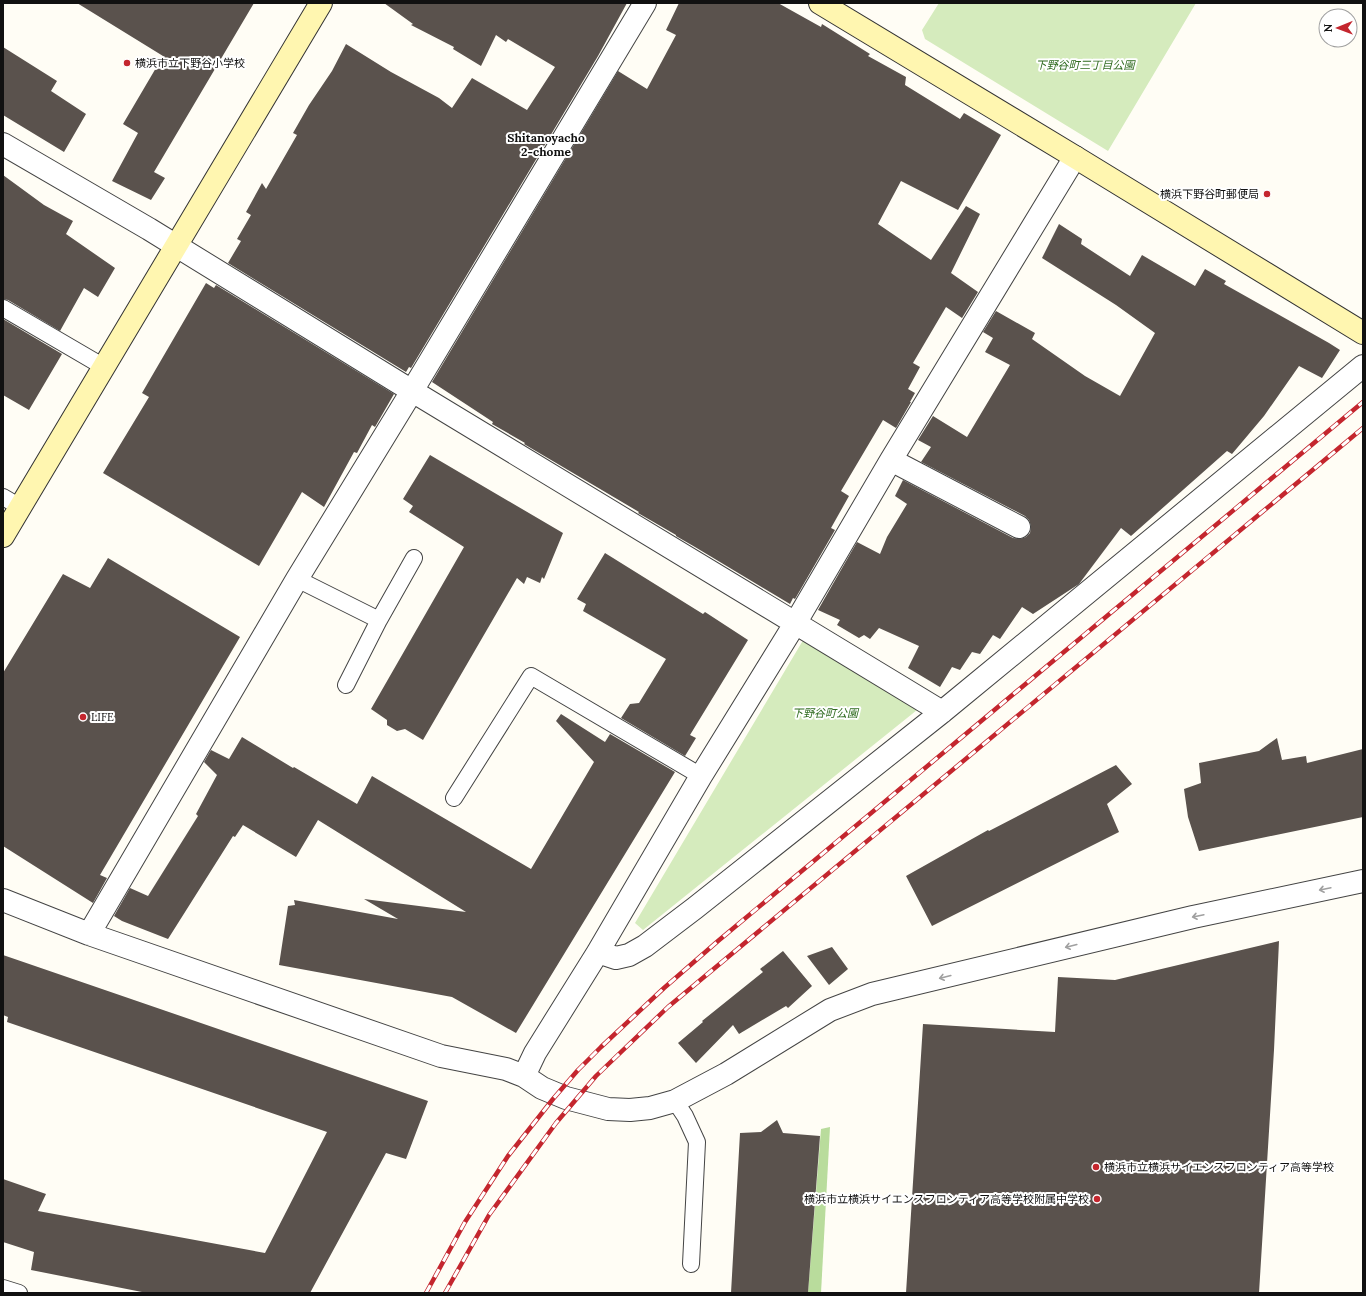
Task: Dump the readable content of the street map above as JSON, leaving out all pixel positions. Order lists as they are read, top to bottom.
{
  "districts": ["Shitanoyacho 2-chome"],
  "parks": ["下野谷町三丁目公園", "下野谷町公園"],
  "places": [
    "横浜市立下野谷小学校",
    "横浜下野谷町郵便局",
    "LIFE",
    "横浜市立横浜サイエンスフロンティア高等学校",
    "横浜市立横浜サイエンスフロンティア高等学校附属中学校"
  ],
  "north": "left"
}
